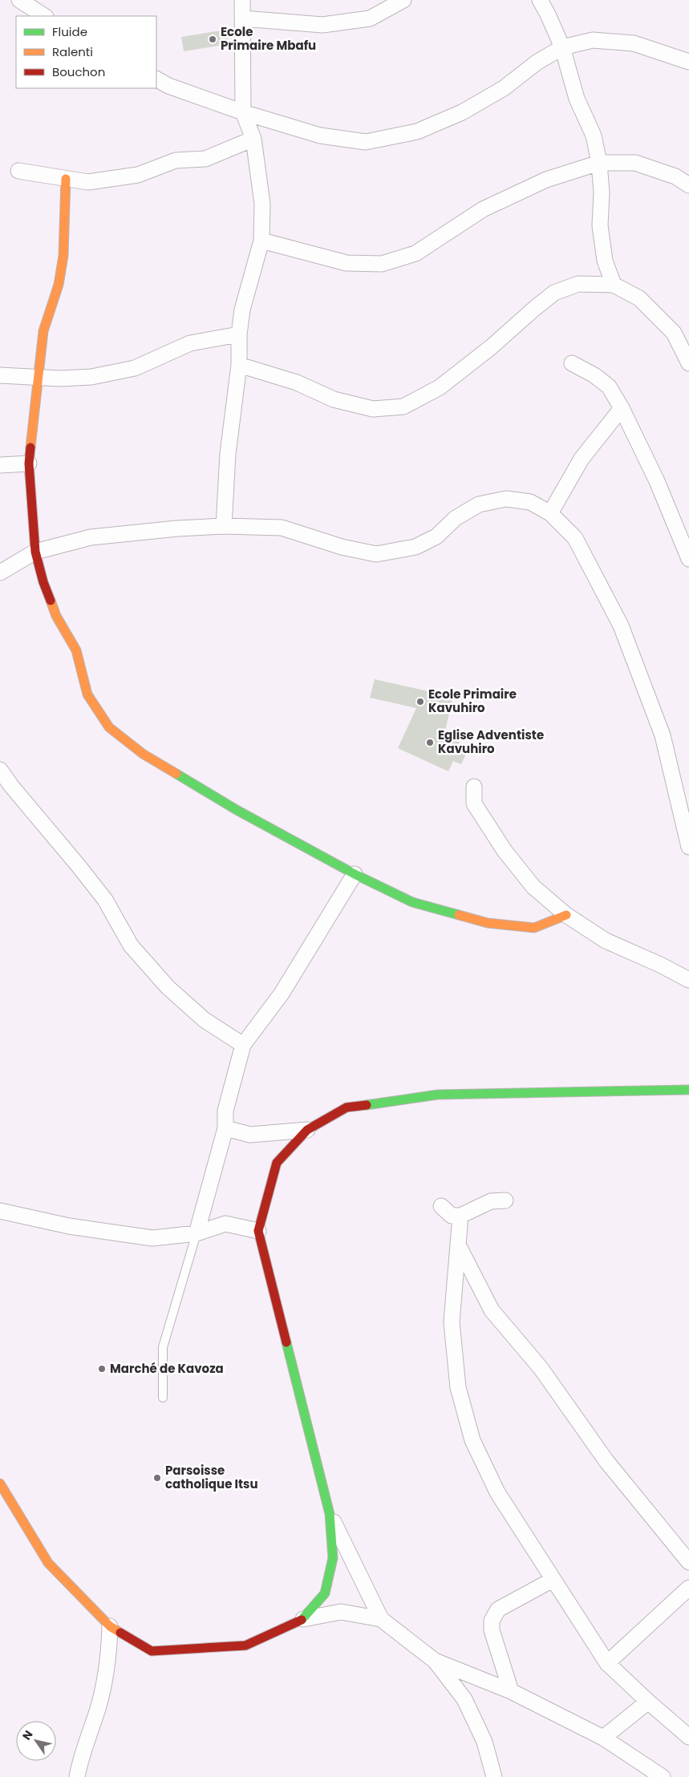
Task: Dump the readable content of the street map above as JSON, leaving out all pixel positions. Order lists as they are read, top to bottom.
{
  "places": [
    "Ecole Primaire Mbafu",
    "Ecole Primaire Kavuhiro",
    "Eglise Adventiste Kavuhiro",
    "Marché de Kavoza",
    "Parsoisse catholique Itsu"
  ],
  "legend": ["Fluide", "Ralenti", "Bouchon"],
  "north": "top left"
}
